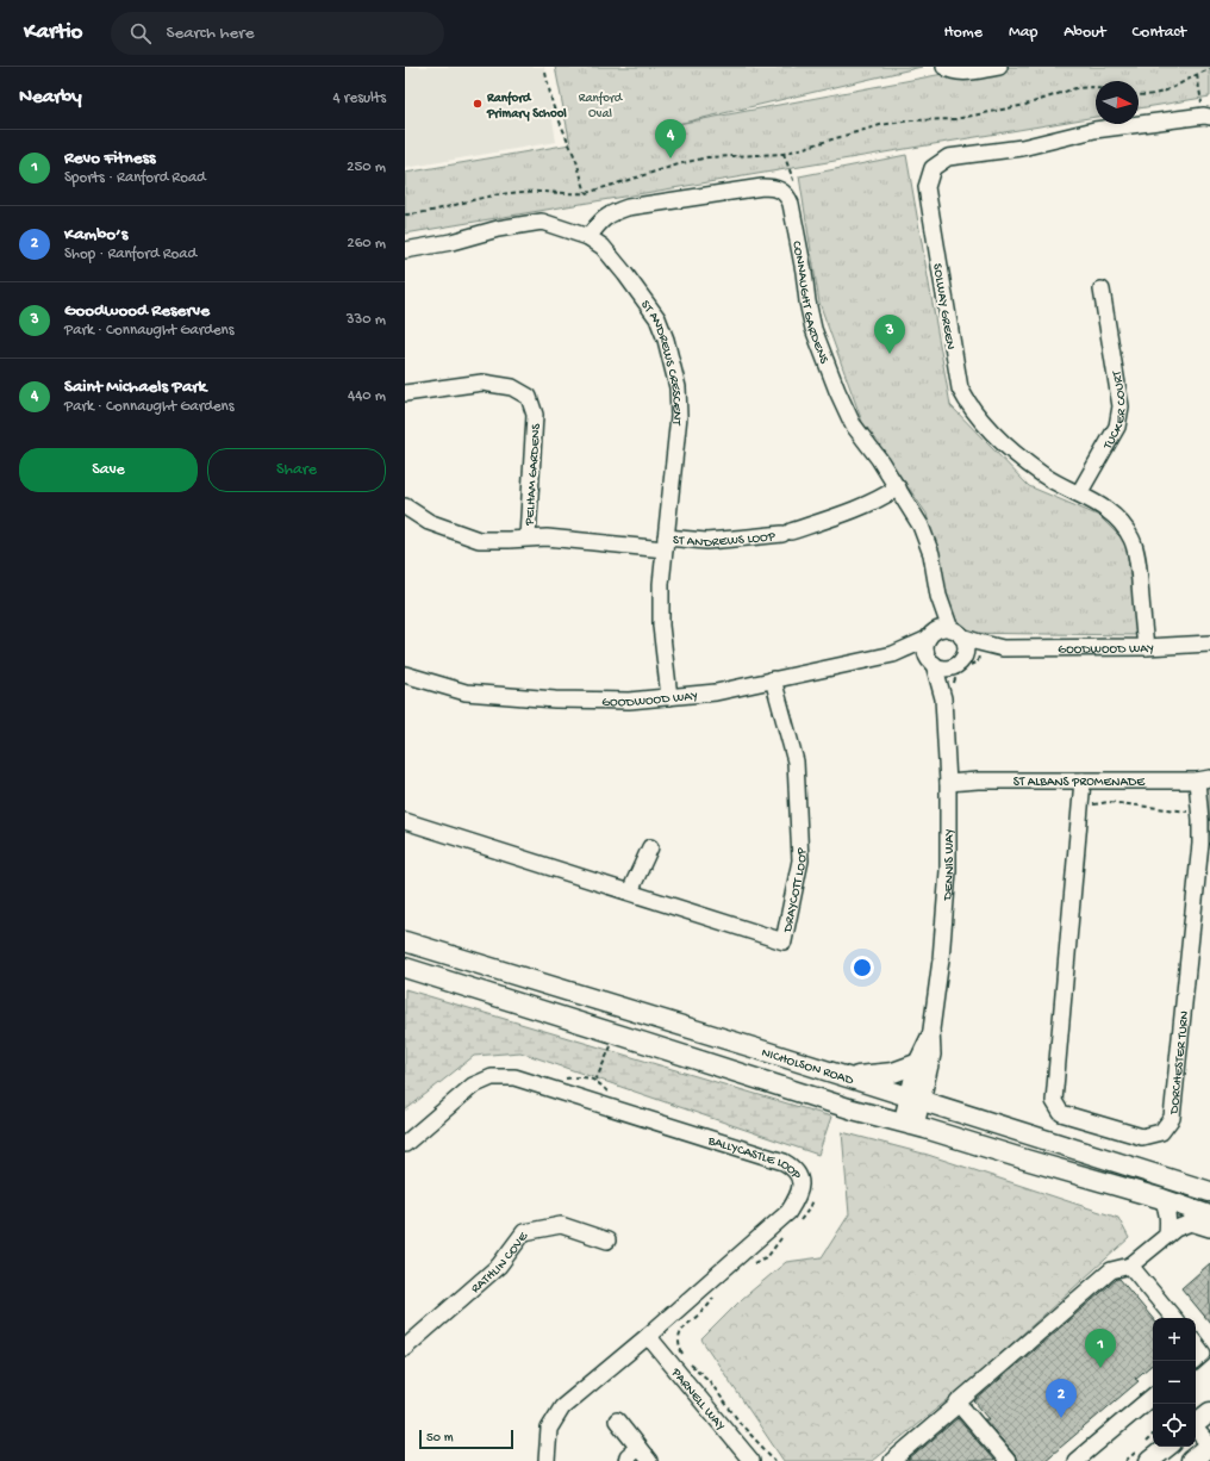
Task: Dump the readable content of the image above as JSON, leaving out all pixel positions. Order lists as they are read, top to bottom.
{
  "streets": {
    "main road": ["NICHOLSON ROAD"],
    "street": [
      "CONNAUGHT GARDENS",
      "SOLWAY GREEN",
      "ST ANDREWS CRESCENT",
      "TUCKER COURT",
      "PELHAM GARDENS",
      "ST ANDREWS LOOP",
      "GOODWOOD WAY",
      "ST ALBANS PROMENADE",
      "DENNIS WAY",
      "DRAYCOTT LOOP",
      "DORCHESTER TURN",
      "BALLYCASTLE LOOP",
      "RATHLIN COVE",
      "PARNELL WAY"
    ]
  },
  "crossings": [
    ["CONNAUGHT GARDENS", "ST ANDREWS LOOP"],
    ["CONNAUGHT GARDENS", "GOODWOOD WAY"],
    ["CONNAUGHT GARDENS", "DENNIS WAY"],
    ["SOLWAY GREEN", "TUCKER COURT"],
    ["SOLWAY GREEN", "GOODWOOD WAY"],
    ["ST ANDREWS CRESCENT", "PELHAM GARDENS"],
    ["ST ANDREWS CRESCENT", "ST ANDREWS LOOP"],
    ["ST ANDREWS CRESCENT", "GOODWOOD WAY"],
    ["PELHAM GARDENS", "ST ANDREWS LOOP"],
    ["GOODWOOD WAY", "DENNIS WAY"],
    ["GOODWOOD WAY", "DRAYCOTT LOOP"],
    ["ST ALBANS PROMENADE", "DENNIS WAY"],
    ["ST ALBANS PROMENADE", "DORCHESTER TURN"],
    ["DENNIS WAY", "NICHOLSON ROAD"],
    ["BALLYCASTLE LOOP", "PARNELL WAY"]
  ],
  "parks": ["Ranford Oval"],
  "places": ["Ranford Primary School"],
  "scale_bar": "50 m",
  "north": "right",
  "page": {
    "header": "Kartio",
    "search": "Search here",
    "nav": [
      "Home",
      "Map",
      "About",
      "Contact"
    ],
    "heading": ["Nearby", "4 results"],
    "pins": [
      "4",
      "3",
      "1",
      "2"
    ],
    "list": [
      {
        "mark": "1",
        "name": "Revo Fitness",
        "note": "Sports · Ranford Road",
        "value": "250 m"
      },
      {
        "mark": "2",
        "name": "Kambo’s",
        "note": "Shop · Ranford Road",
        "value": "260 m"
      },
      {
        "mark": "3",
        "name": "Goodwood Reserve",
        "note": "Park · Connaught Gardens",
        "value": "330 m"
      },
      {
        "mark": "4",
        "name": "Saint Michaels Park",
        "note": "Park · Connaught Gardens",
        "value": "440 m"
      }
    ],
    "buttons": ["Save", "Share"],
    "map_buttons": ["+", "−"],
    "scale": "50 m"
  }
}
